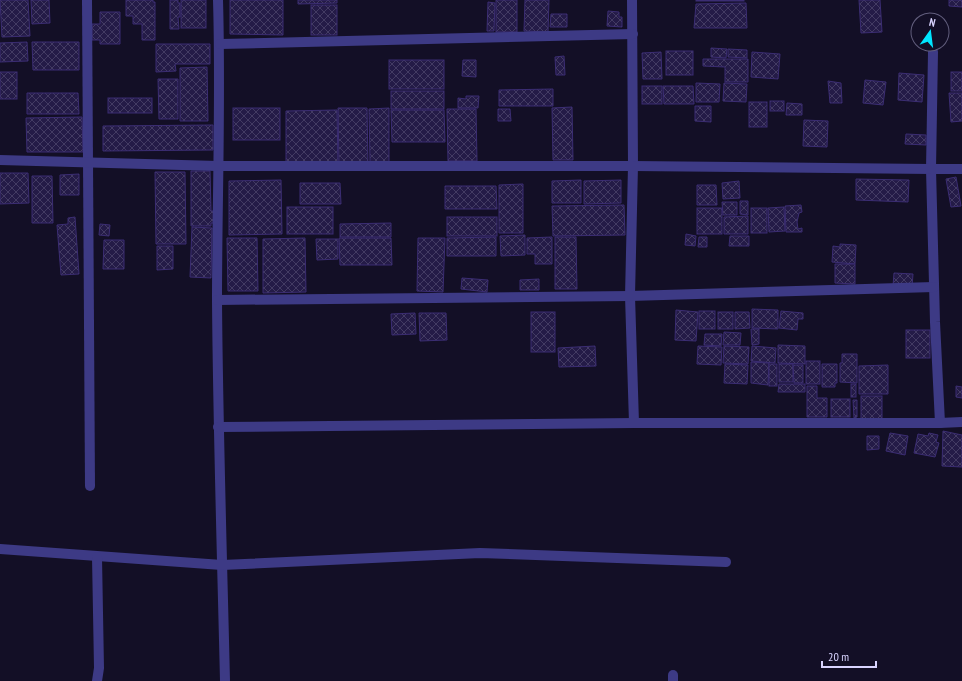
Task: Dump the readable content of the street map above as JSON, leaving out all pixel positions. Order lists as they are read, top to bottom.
{
  "scale_bar": "20 m",
  "north": "top"
}
